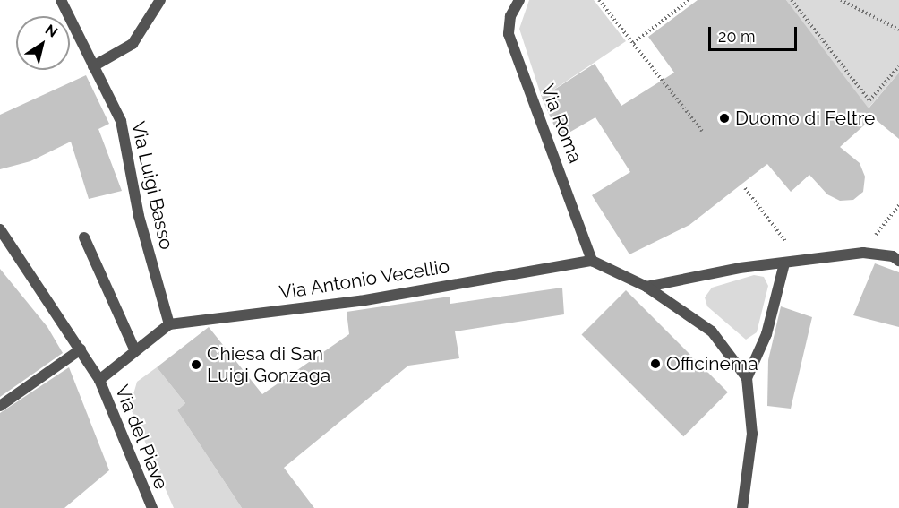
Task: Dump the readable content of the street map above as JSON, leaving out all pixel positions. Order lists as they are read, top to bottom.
{
  "streets": {
    "street": [
      "Via Roma",
      "Via Luigi Basso",
      "Via Antonio Vecellio",
      "Via del Piave"
    ]
  },
  "crossings": [
    ["Via Roma", "Via Antonio Vecellio"],
    ["Via Luigi Basso", "Via Antonio Vecellio"]
  ],
  "places": ["Duomo di Feltre", "Officinema", "Chiesa di San Luigi Gonzaga"],
  "scale_bar": "20 m",
  "north": "top right"
}
